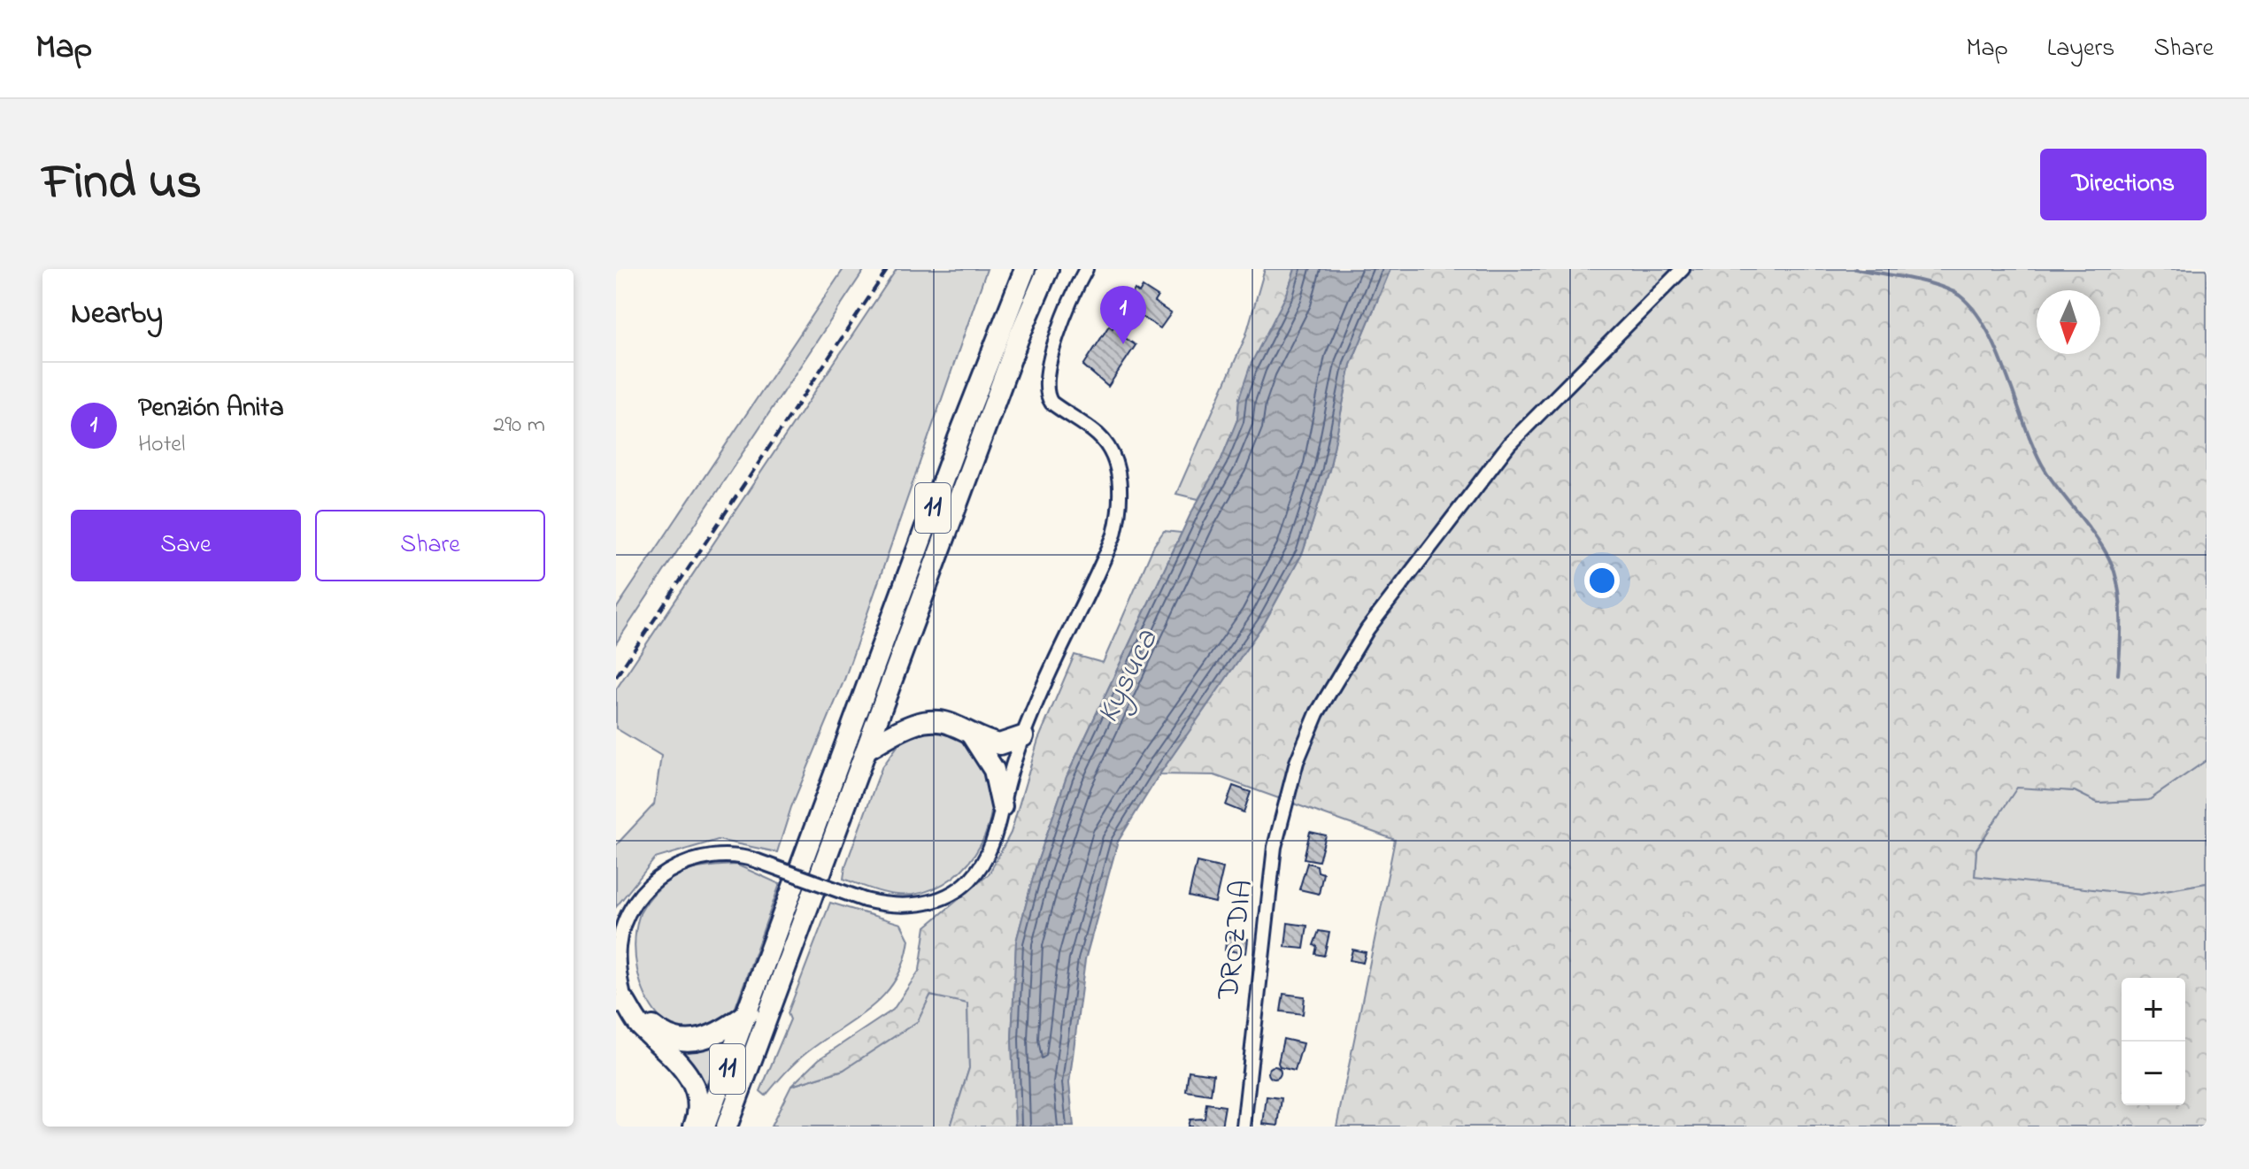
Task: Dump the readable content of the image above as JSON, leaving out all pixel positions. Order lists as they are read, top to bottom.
{
  "streets": {
    "main road": ["11"],
    "street": ["DROZDIA"]
  },
  "water": ["Kysuca"],
  "north": "bottom",
  "page": {
    "header": "Map",
    "nav": ["Map", "Layers", "Share"],
    "title": "Find us",
    "buttons": [
      "Directions",
      ["Save", "Share"]
    ],
    "heading": "Nearby",
    "pins": "1",
    "list": [
      {
        "mark": "1",
        "name": "Penzión Anita",
        "note": "Hotel",
        "value": "290 m"
      }
    ],
    "map_buttons": ["+", "−"]
  }
}
